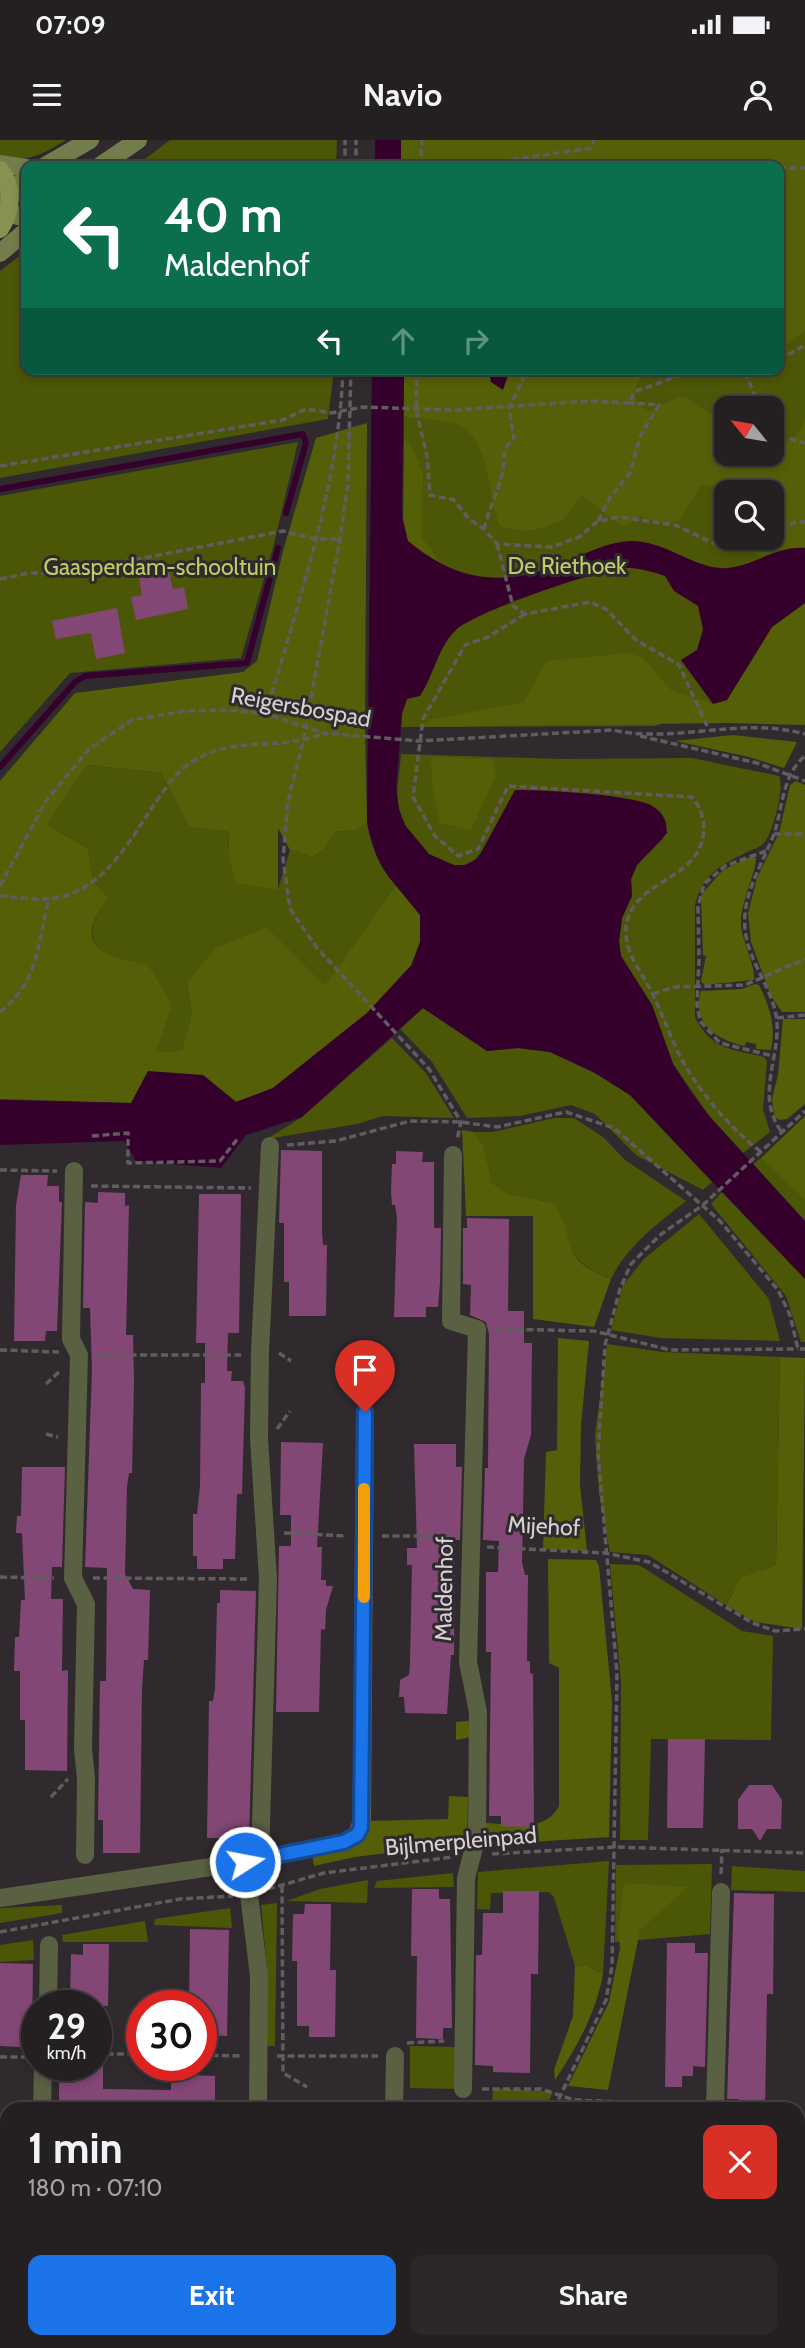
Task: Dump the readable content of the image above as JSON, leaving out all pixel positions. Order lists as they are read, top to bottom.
{
  "streets": {
    "street": ["Maldenhof"],
    "path": ["Reigersbospad", "Mijehof", "Bijlmerpleinpad"]
  },
  "crossings": [
    ["Mijehof", "Maldenhof"],
    ["Maldenhof", "Bijlmerpleinpad"]
  ],
  "parks": ["De Riethoek", "Gaasperdam-schooltuin"],
  "north": "top left",
  "page": {
    "status": "07:09",
    "header": "Navio",
    "turn": ["40 m", "Maldenhof"],
    "speed": "29 km/h",
    "limit": "30",
    "heading": ["1 min", "180 m · 07:10"],
    "buttons": ["Exit", "Share"]
  }
}
